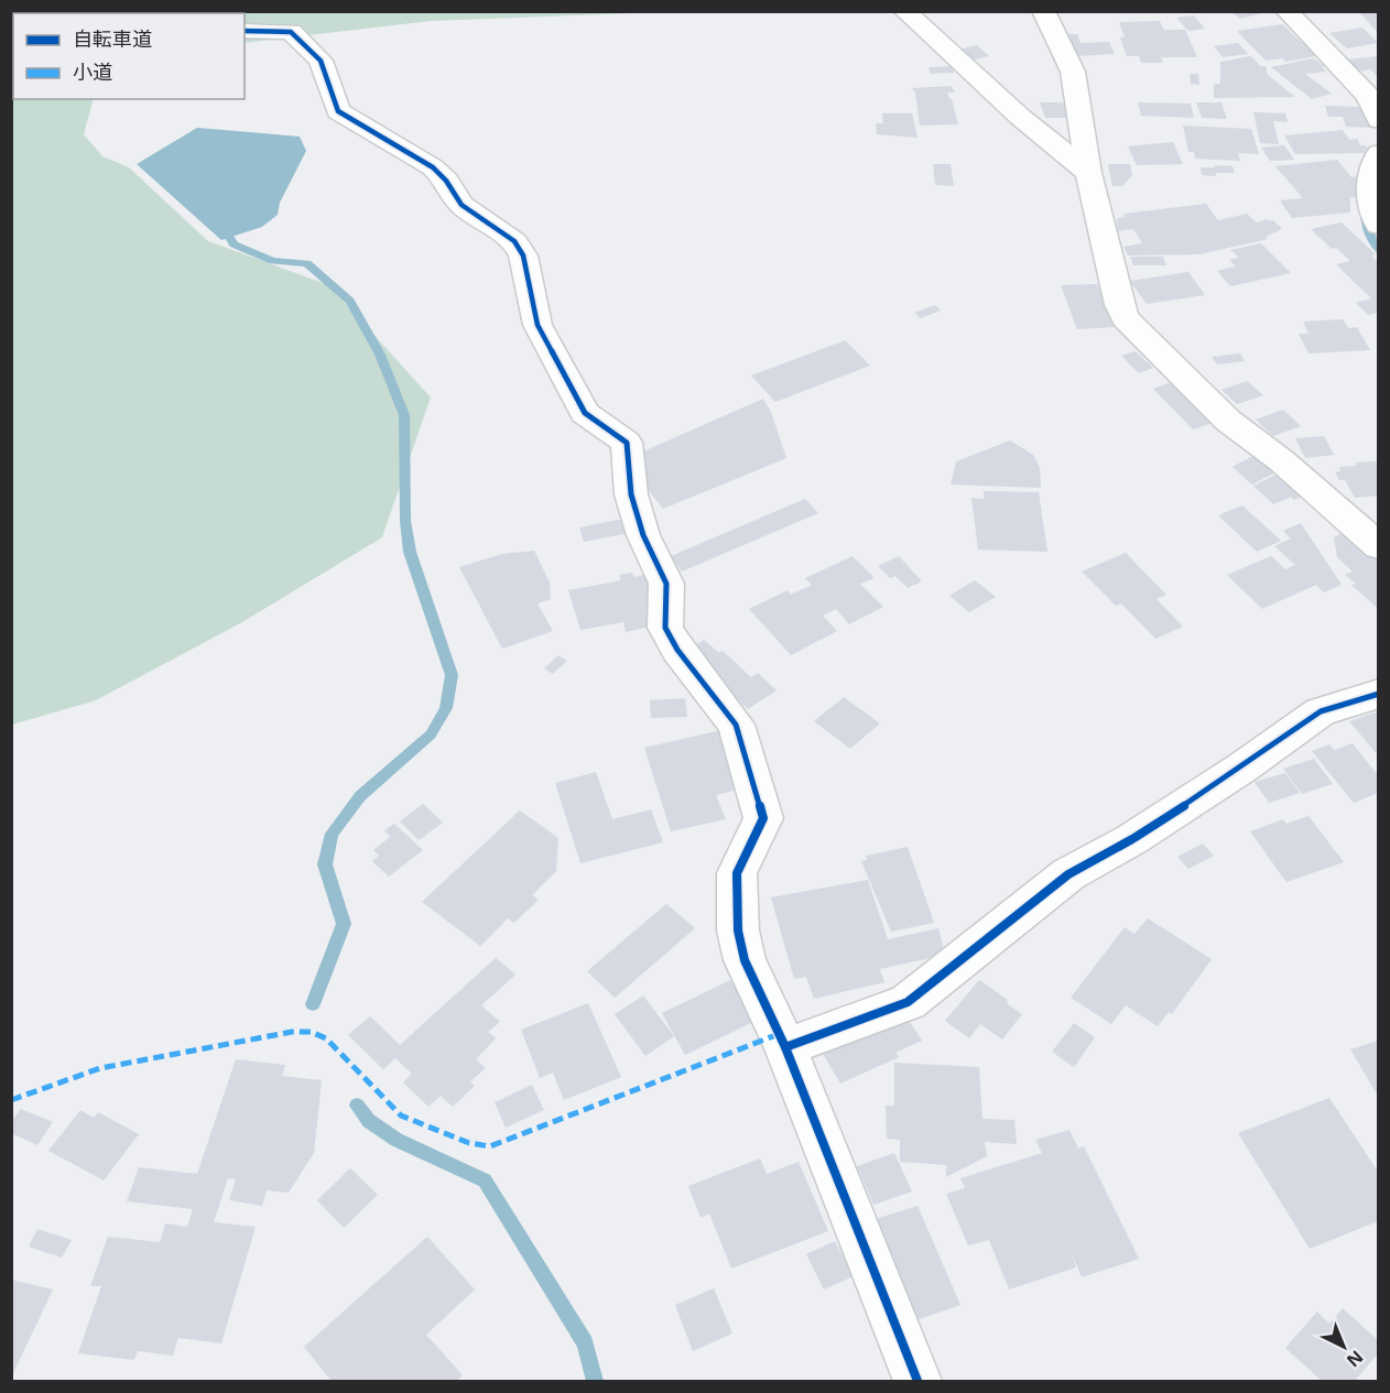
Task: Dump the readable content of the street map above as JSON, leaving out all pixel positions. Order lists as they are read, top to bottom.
{
  "legend": ["自転車道", "小道"],
  "north": "bottom right"
}
